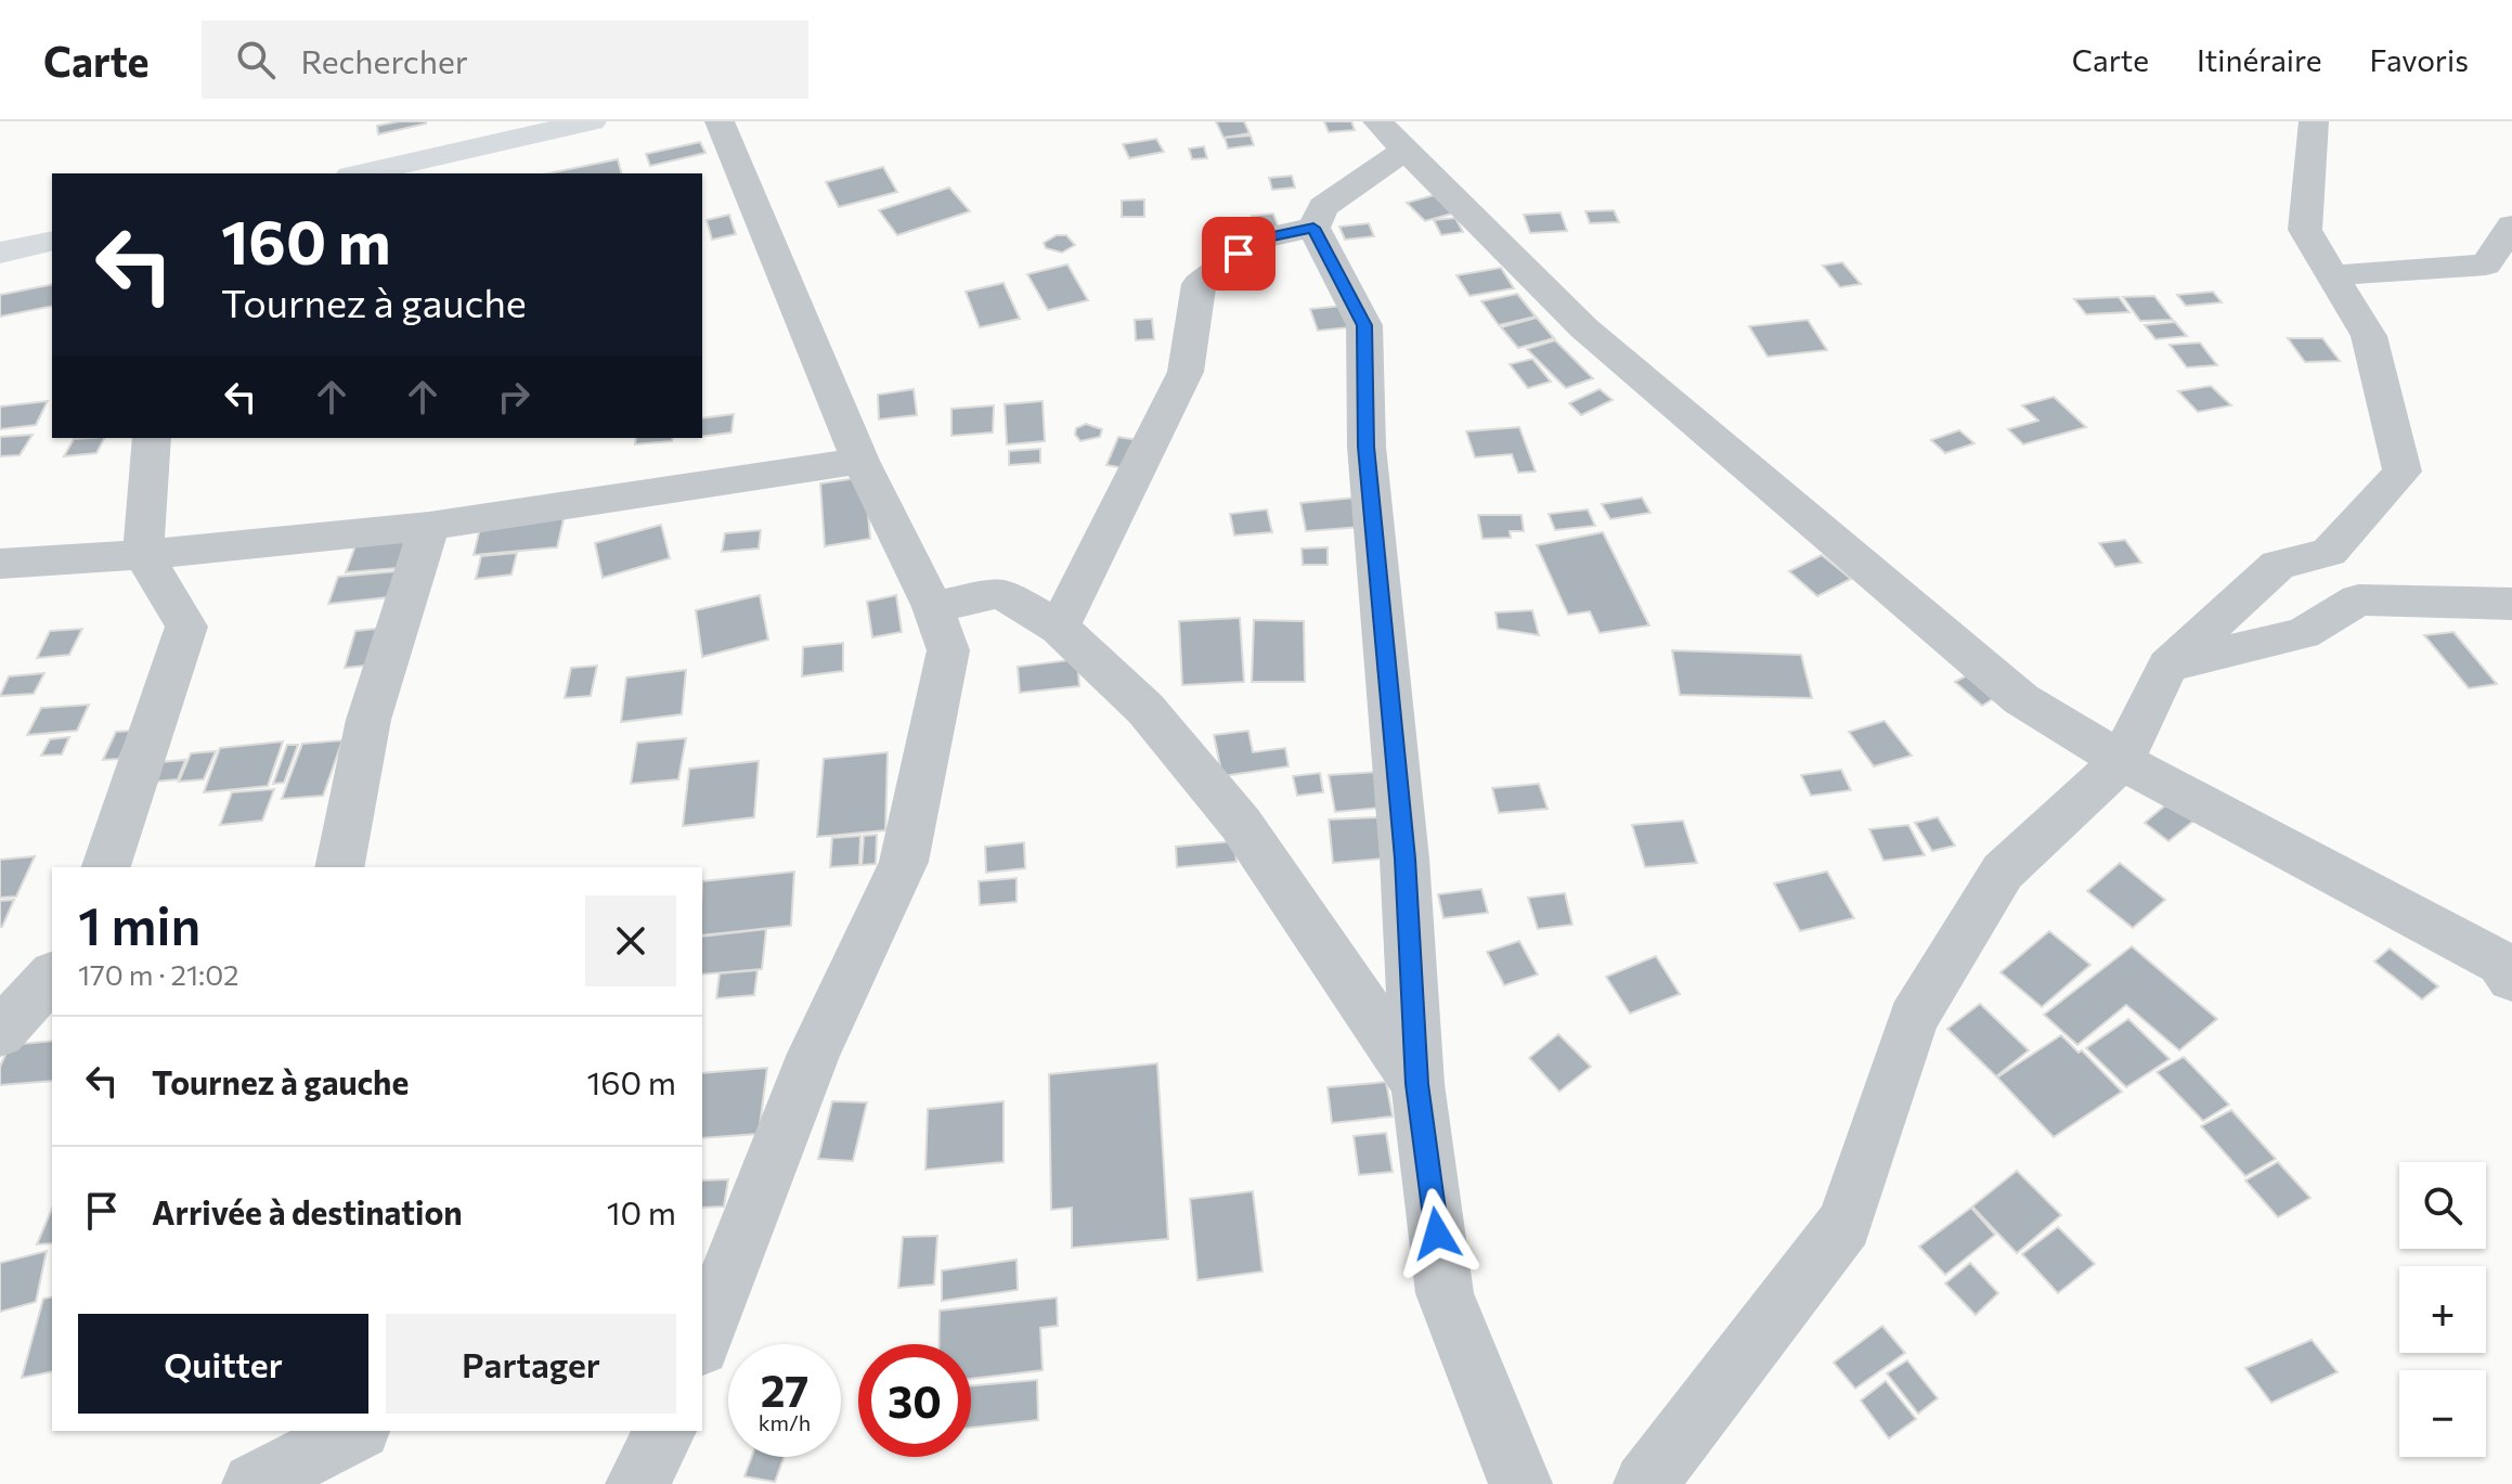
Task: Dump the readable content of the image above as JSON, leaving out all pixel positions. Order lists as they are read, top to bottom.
{
  "page": {
    "header": "Carte",
    "search": "Rechercher",
    "nav": ["Carte", "Itinéraire", "Favoris"],
    "turn": ["160 m", "Tournez à gauche"],
    "heading": ["1 min", "170 m · 21:02"],
    "list": [
      {
        "name": "Tournez à gauche",
        "value": "160 m"
      },
      {
        "name": "Arrivée à destination",
        "value": "10 m"
      }
    ],
    "map_buttons": ["+", "−"],
    "buttons": ["Quitter", "Partager"],
    "speed": "27 km/h",
    "limit": "30"
  }
}
